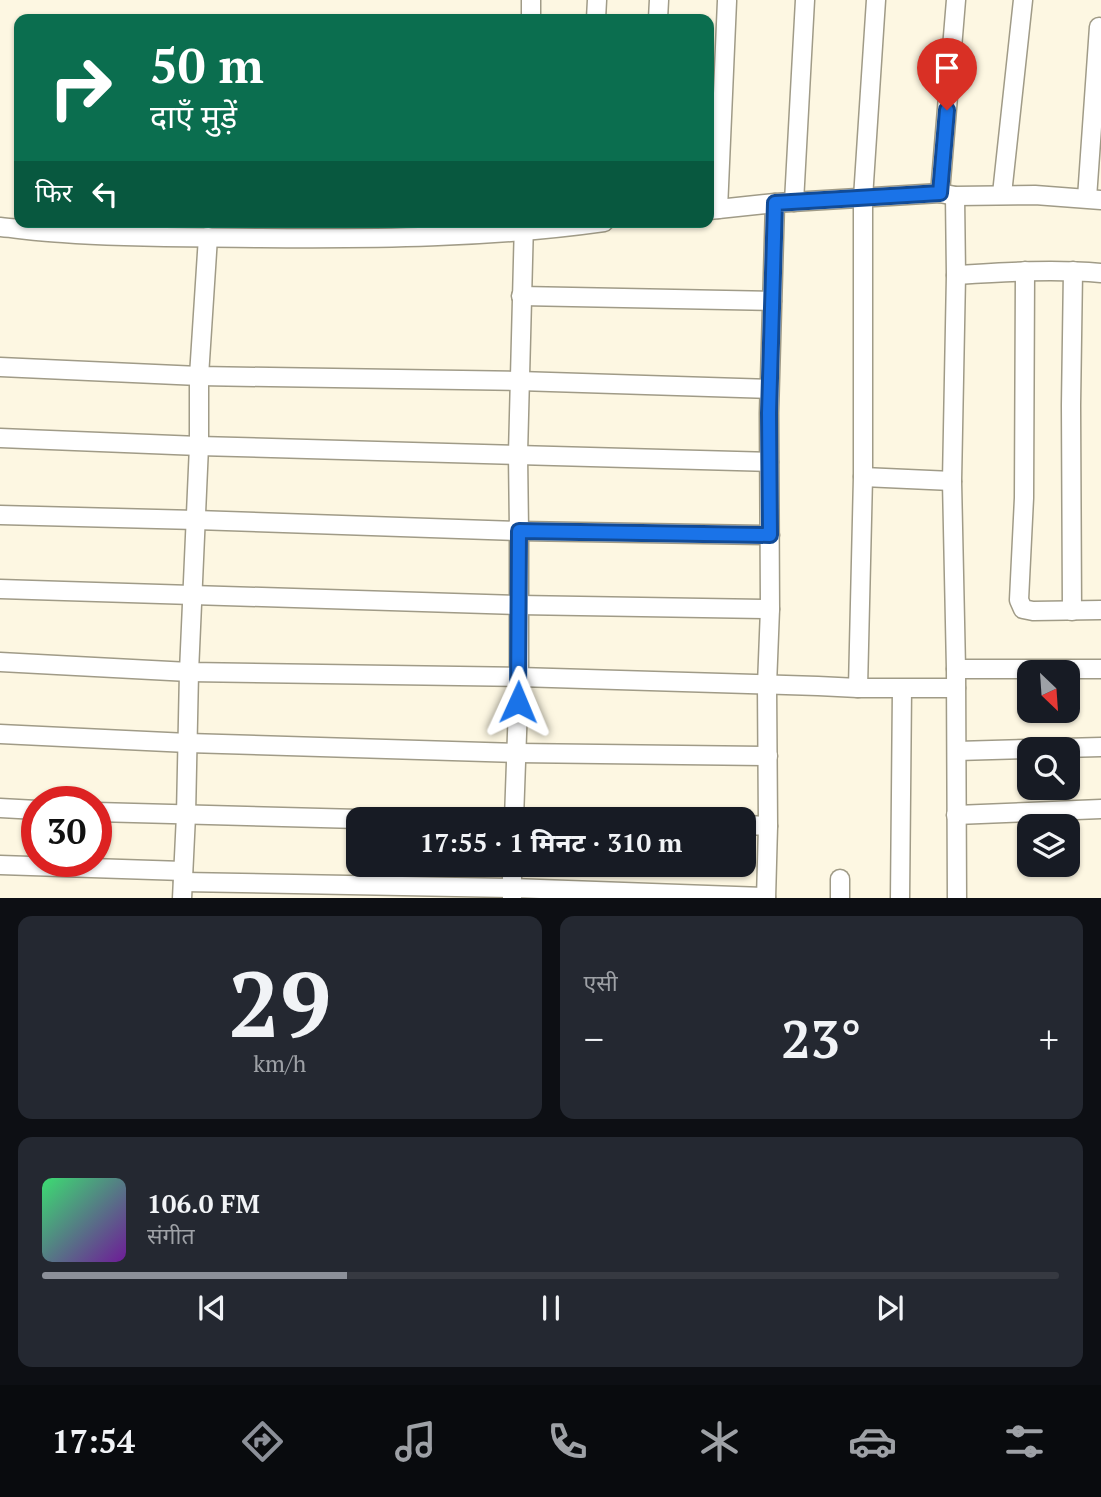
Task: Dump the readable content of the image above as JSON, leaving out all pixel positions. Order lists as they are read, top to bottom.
{
  "north": "bottom right",
  "page": {
    "turn": ["50 m", "दाएँ मुड़ें"],
    "then": "फिर",
    "limit": "30",
    "trip": "17:55 · 1 मिनट · 310 m",
    "tile": [
      ["29", "km/h"],
      "एसी"
    ],
    "heat": ["−", "23°", "+"],
    "song": ["106.0 FM", "संगीत"],
    "tabs": "17:54"
  }
}
